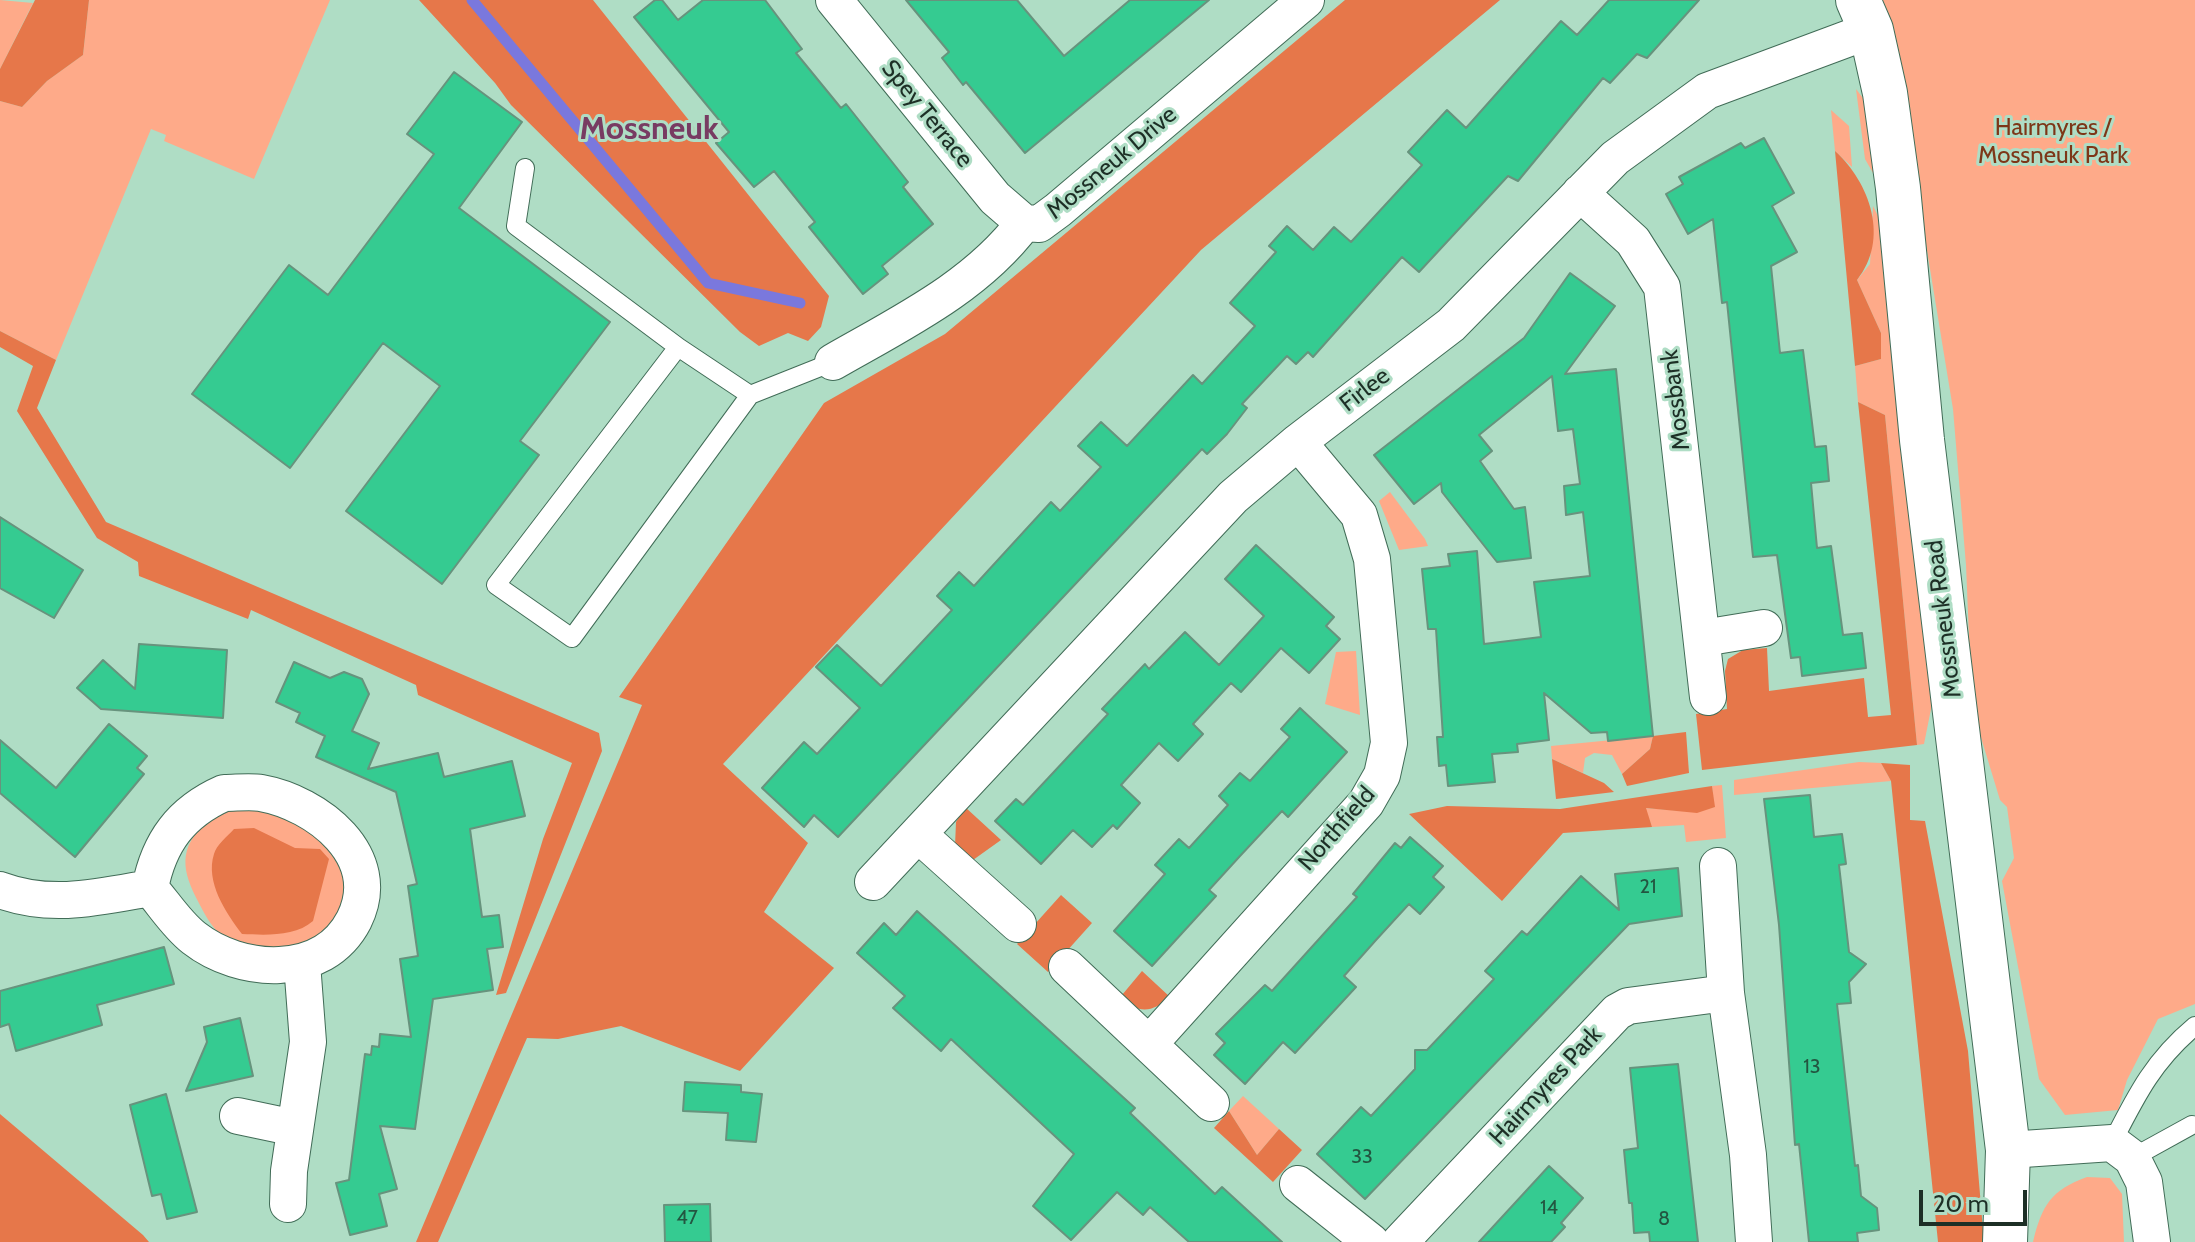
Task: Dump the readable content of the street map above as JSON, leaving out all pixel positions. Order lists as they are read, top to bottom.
{
  "streets": {
    "street": [
      "Spey Terrace",
      "Mossneuk Drive",
      "Firlee",
      "Mossbank",
      "Mossneuk Road",
      "Northfield",
      "Hairmyres Park"
    ]
  },
  "crossings": [
    ["Spey Terrace", "Mossneuk Drive"],
    ["Firlee", "Mossbank"],
    ["Firlee", "Mossneuk Road"],
    ["Firlee", "Northfield"]
  ],
  "districts": ["Mossneuk"],
  "parks": ["Hairmyres / Mossneuk Park"],
  "house_numbers": [
    "21",
    "13",
    "33",
    "14",
    "47",
    "8"
  ],
  "scale_bar": "20 m"
}
